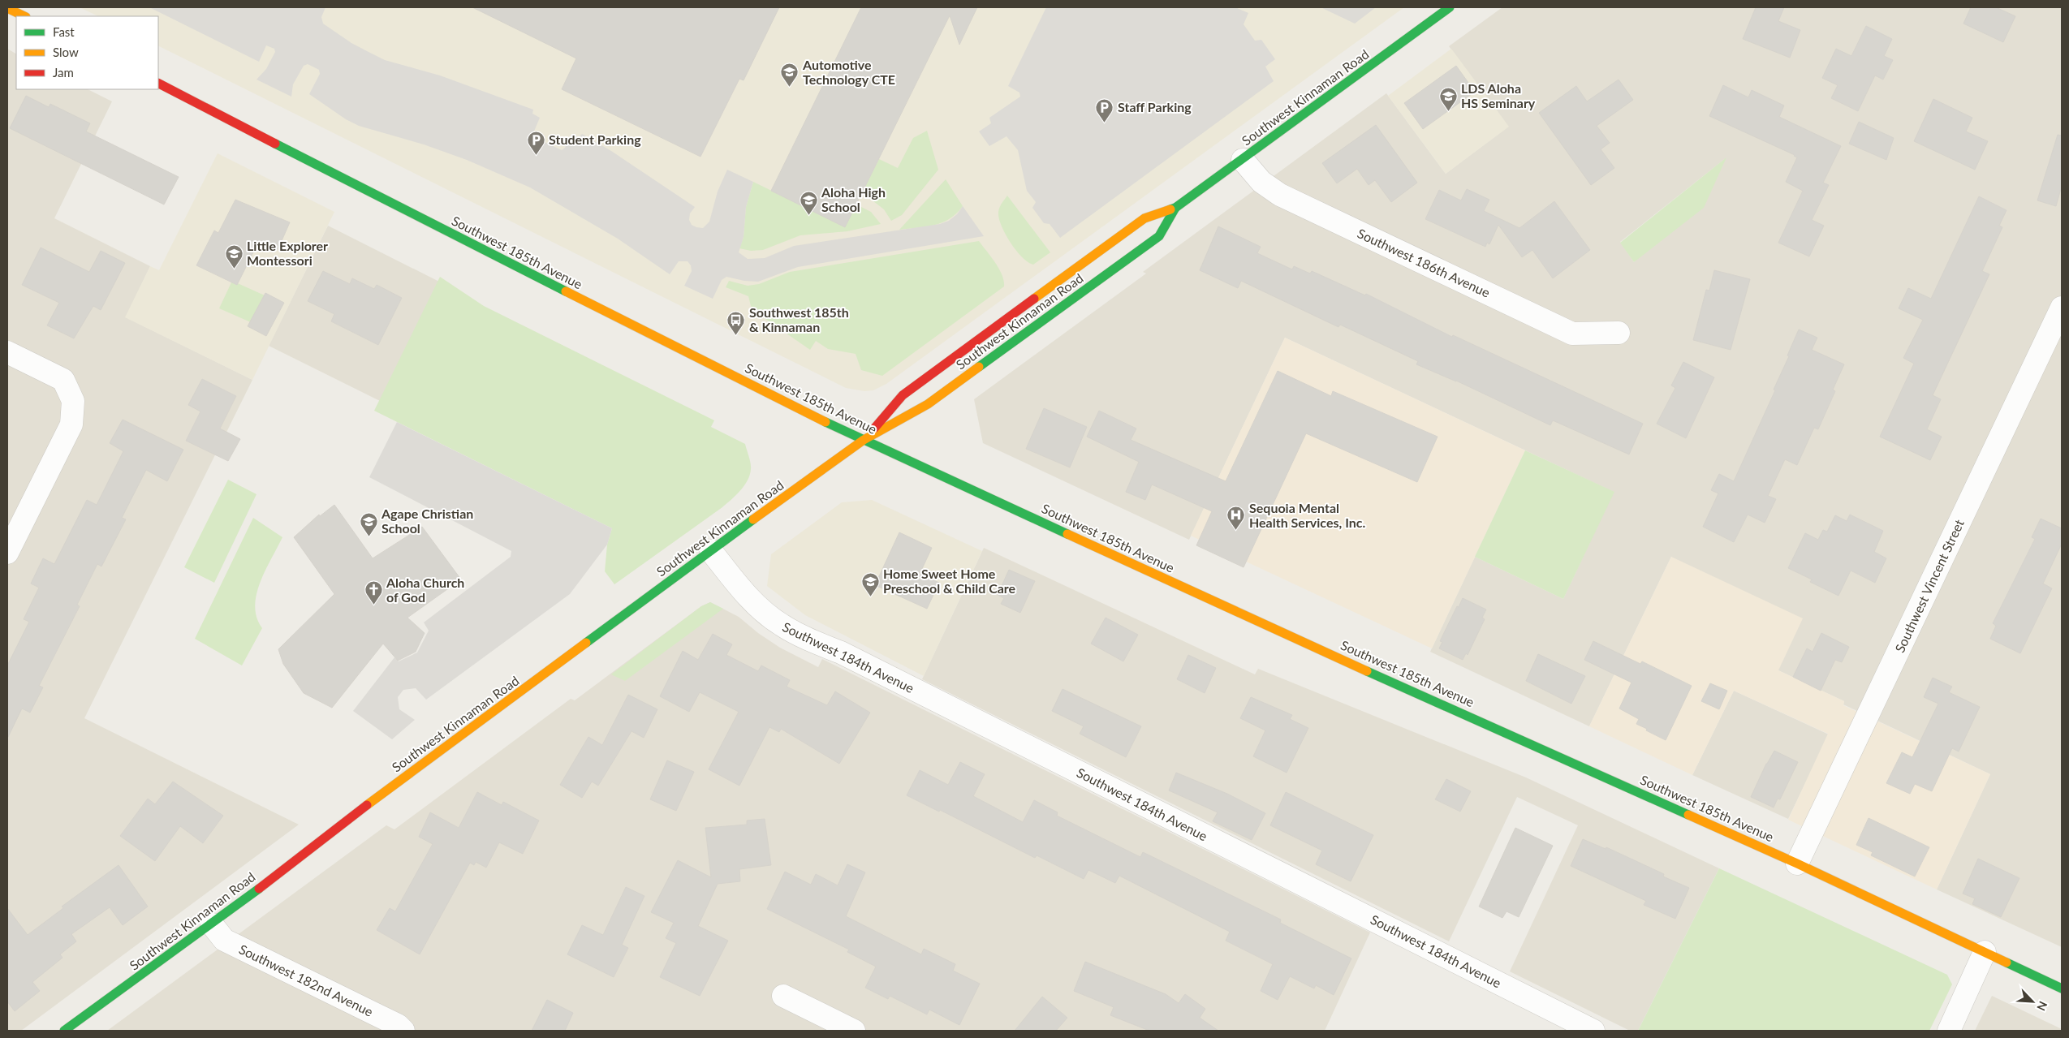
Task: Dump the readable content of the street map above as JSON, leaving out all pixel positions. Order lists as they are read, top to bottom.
{
  "streets": {
    "main road": ["Southwest Kinnaman Road", "Southwest 185th Avenue"],
    "street": [
      "Southwest 186th Avenue",
      "Southwest Vincent Street",
      "Southwest 184th Avenue",
      "Southwest 182nd Avenue"
    ]
  },
  "crossings": [
    ["Southwest Kinnaman Road", "Southwest 185th Avenue"],
    ["Southwest Kinnaman Road", "Southwest 186th Avenue"],
    ["Southwest Kinnaman Road", "Southwest 184th Avenue"],
    ["Southwest Kinnaman Road", "Southwest 182nd Avenue"],
    ["Southwest 185th Avenue", "Southwest Vincent Street"]
  ],
  "places": {
    "school or university": [
      "Automotive Technology CTE",
      "LDS Aloha HS Seminary",
      "Aloha High School",
      "Little Explorer Montessori",
      "Agape Christian School",
      "Home Sweet Home Preschool & Child Care"
    ],
    "parking": ["Staff Parking", "Student Parking"],
    "bus stop": ["Southwest 185th & Kinnaman"],
    "hospital": ["Sequoia Mental Health Services, Inc."],
    "church": ["Aloha Church of God"]
  },
  "legend": ["Fast", "Slow", "Jam"],
  "north": "bottom right"
}
